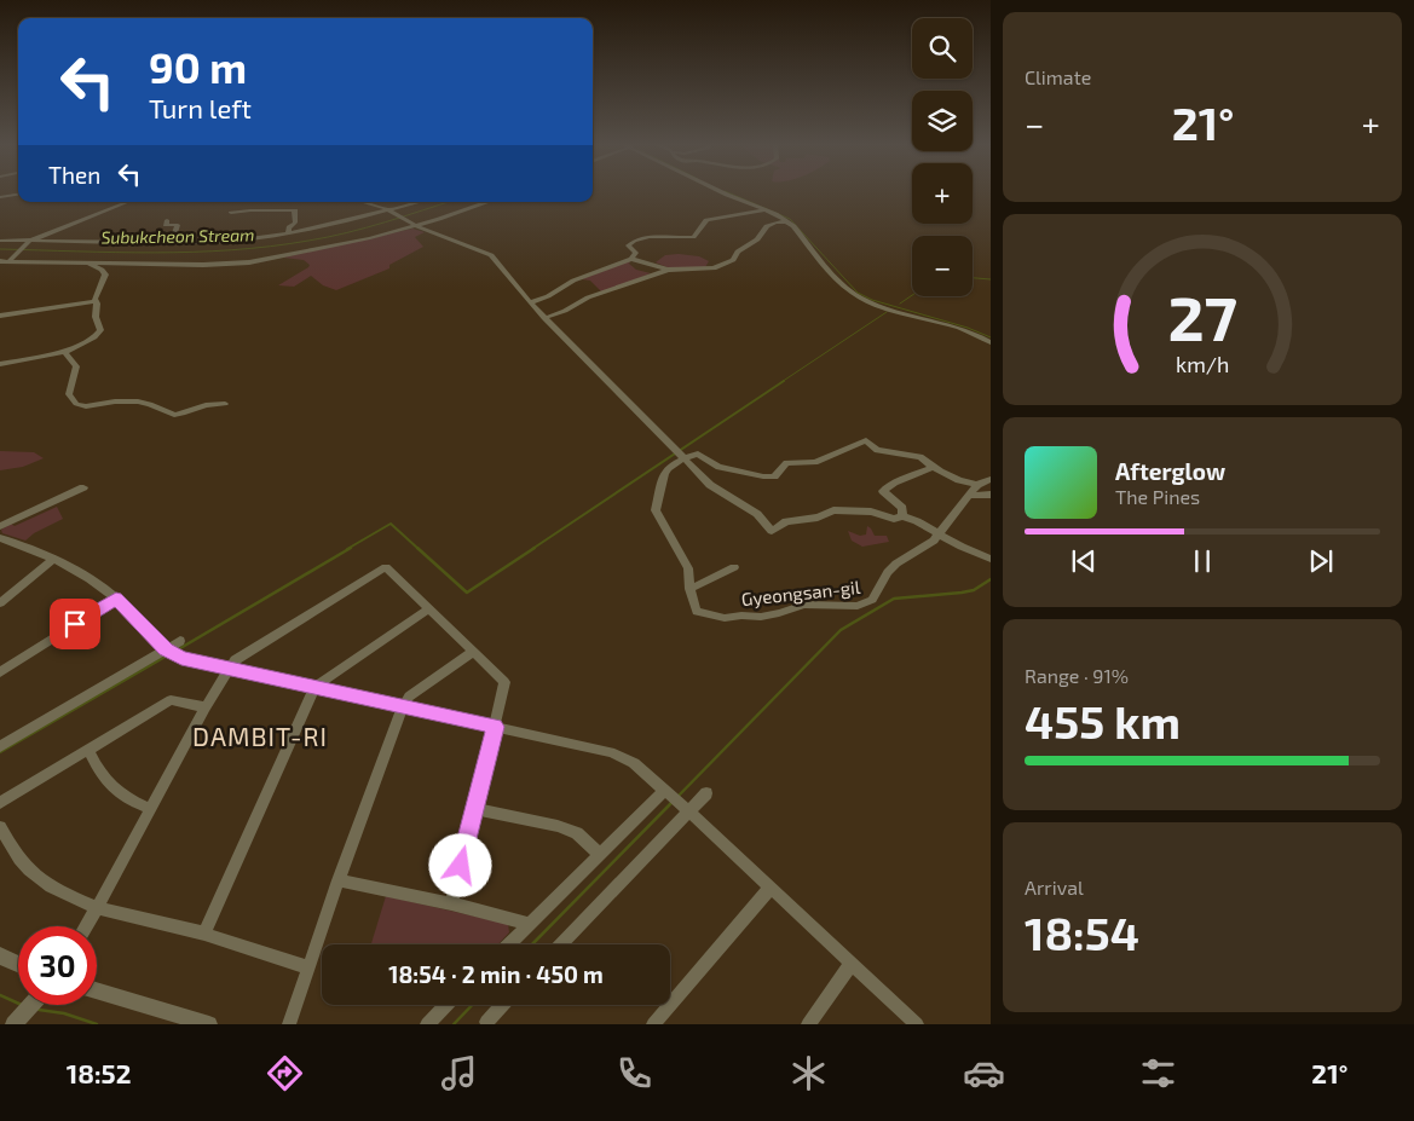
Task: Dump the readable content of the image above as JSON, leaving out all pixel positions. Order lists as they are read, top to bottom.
{
  "streets": {
    "street": ["Gyeongsan-gil"]
  },
  "districts": ["DAMBIT-RI"],
  "water": ["Subukcheon Stream"],
  "page": {
    "tile": [
      "Climate",
      ["Range · 91%", "455 km"],
      ["Arrival", "18:54"]
    ],
    "map_buttons": ["+", "−"],
    "turn": ["90 m", "Turn left"],
    "heat": ["−", "21°", "+"],
    "then": "Then",
    "song": ["Afterglow", "The Pines"],
    "limit": "30",
    "trip": "18:54 · 2 min · 450 m",
    "tabs": ["18:52", "21°"],
    "gauge": ["27", "km/h"]
  }
}
